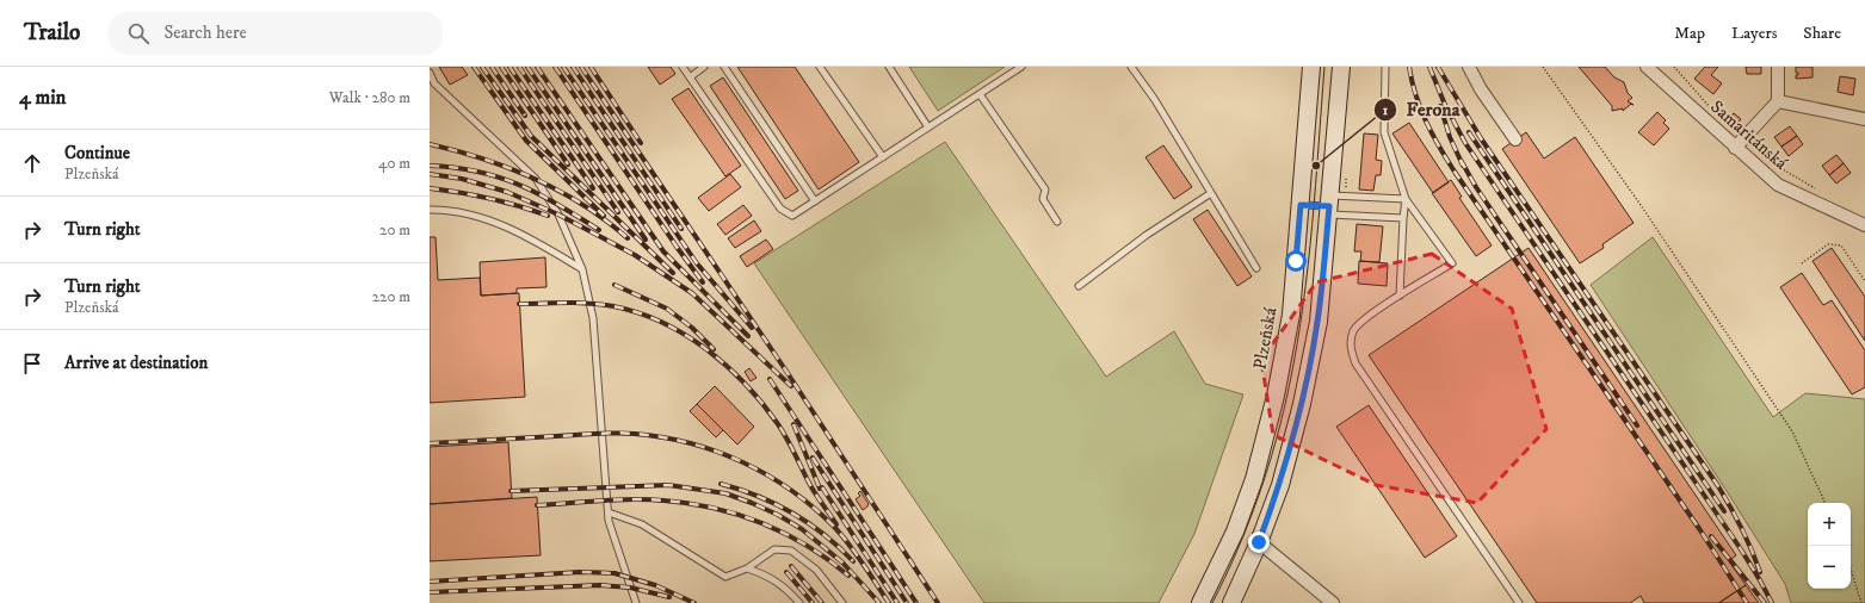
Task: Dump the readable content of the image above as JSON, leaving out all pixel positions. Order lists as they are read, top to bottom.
{
  "streets": {
    "main road": ["Plzeňská"],
    "street": ["Samaritánská"]
  },
  "places": ["Ferona"],
  "page": {
    "header": "Trailo",
    "search": "Search here",
    "nav": ["Map", "Layers", "Share"],
    "heading": ["4 min", "Walk · 280 m"],
    "list": [
      ["Continue", "Plzeňská", "40 m"],
      ["Turn right", "20 m"],
      ["Turn right", "Plzeňská", "220 m"],
      "Arrive at destination"
    ],
    "map_buttons": ["+", "−"]
  }
}
